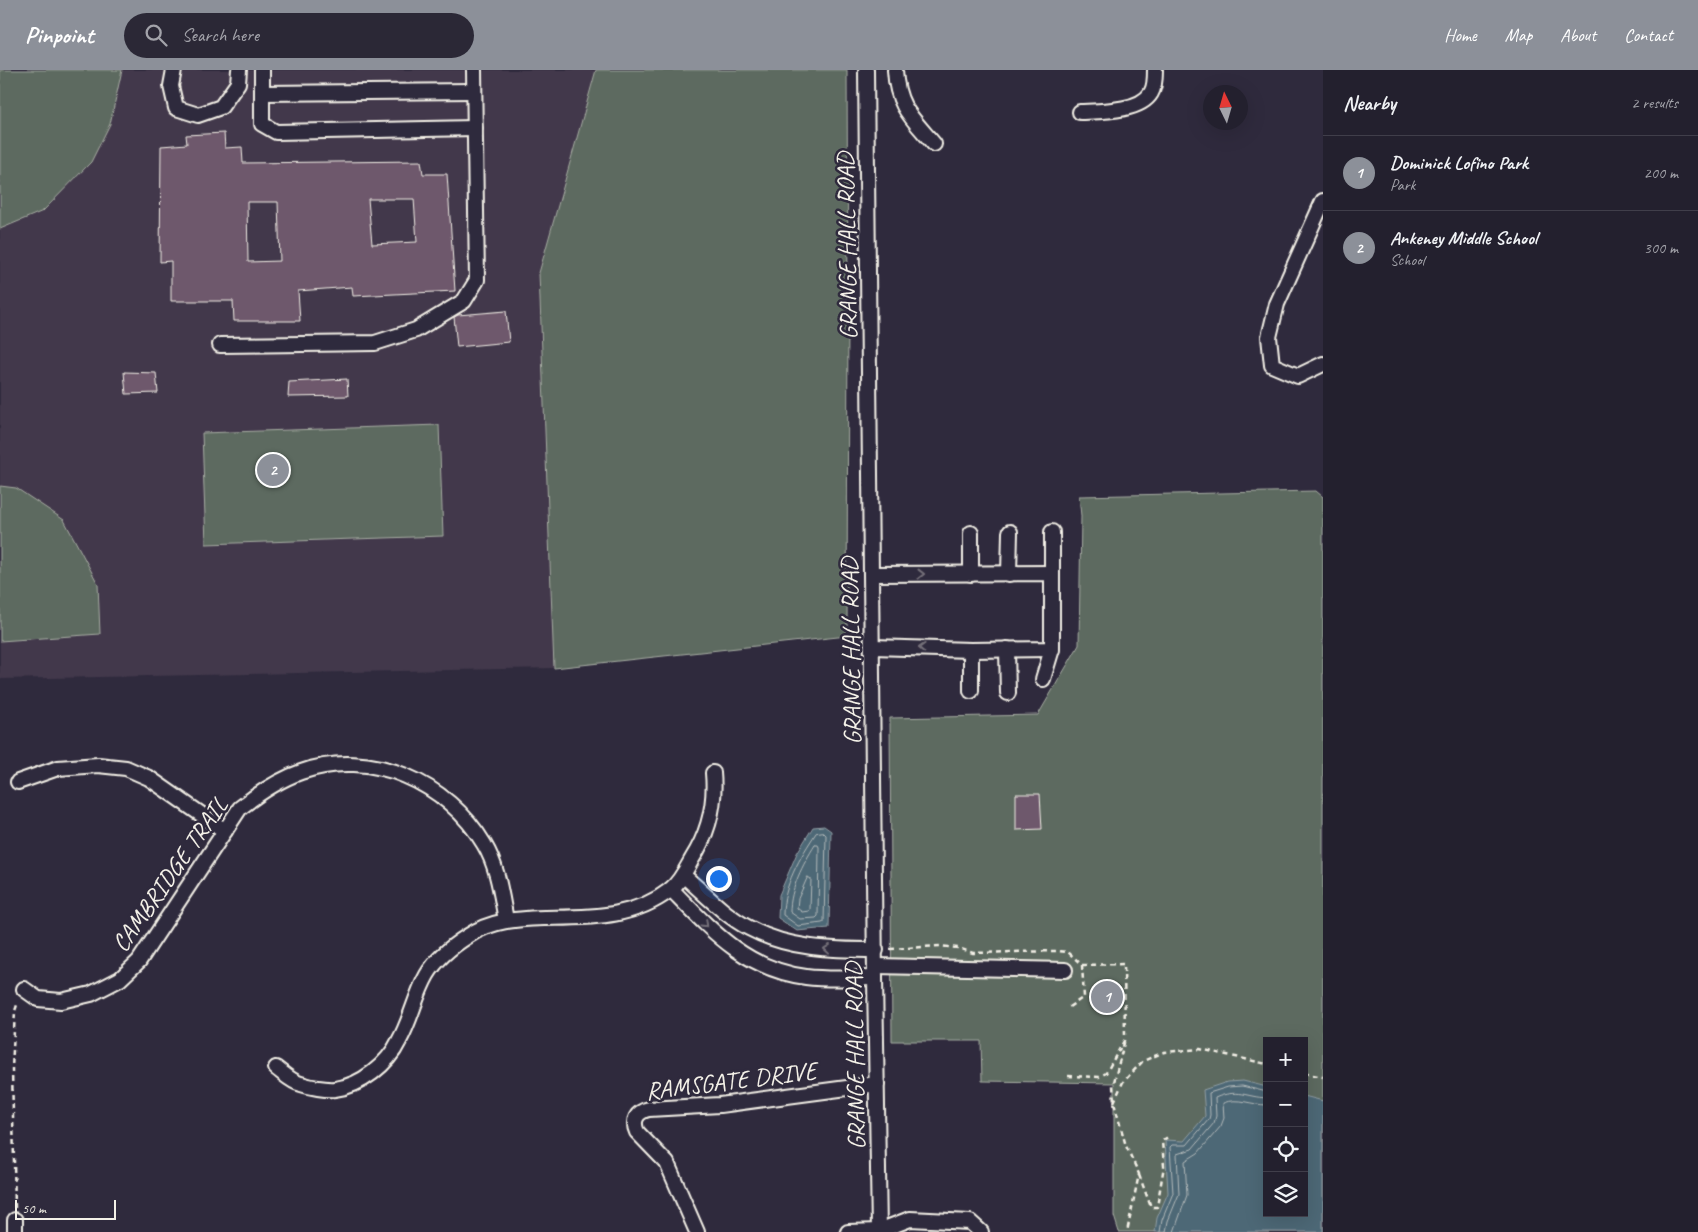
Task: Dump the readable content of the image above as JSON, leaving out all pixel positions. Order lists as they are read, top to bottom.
{
  "streets": {
    "street": ["GRANGE HALL ROAD", "CAMBRIDGE TRAIL", "RAMSGATE DRIVE"]
  },
  "crossings": [
    ["GRANGE HALL ROAD", "RAMSGATE DRIVE"]
  ],
  "scale_bar": "50 m",
  "north": "top",
  "page": {
    "header": "Pinpoint",
    "search": "Search here",
    "nav": [
      "Home",
      "Map",
      "About",
      "Contact"
    ],
    "heading": ["Nearby", "2 results"],
    "list": [
      {
        "mark": "1",
        "name": "Dominick Lofino Park",
        "note": "Park",
        "value": "200 m"
      },
      {
        "mark": "2",
        "name": "Ankeney Middle School",
        "note": "School",
        "value": "300 m"
      }
    ],
    "pins": ["2", "1"],
    "map_buttons": ["+", "−"],
    "scale": "50 m"
  }
}
